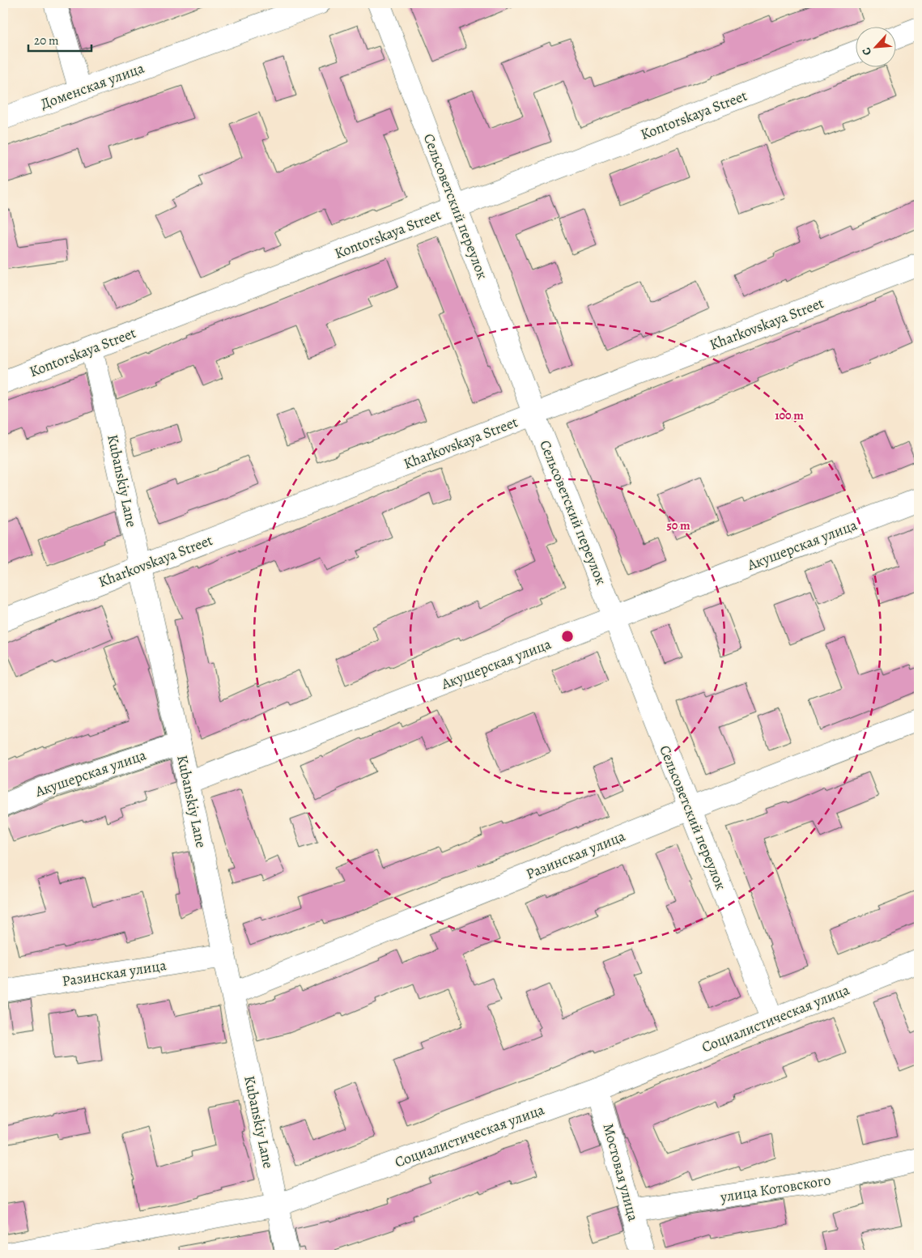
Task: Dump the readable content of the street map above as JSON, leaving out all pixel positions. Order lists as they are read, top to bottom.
{
  "streets": {
    "street": [
      "Доменская улица",
      "Kontorskaya Street",
      "Сельсоветский переулок",
      "Kharkovskaya Street",
      "Kubanskiy Lane",
      "Акушерская улица",
      "Разинская улица",
      "Социалистическая улица",
      "Мостовая улица",
      "улица Котовского"
    ]
  },
  "crossings": [
    ["Kontorskaya Street", "Сельсоветский переулок"],
    ["Kontorskaya Street", "Kubanskiy Lane"],
    ["Сельсоветский переулок", "Kharkovskaya Street"],
    ["Сельсоветский переулок", "Акушерская улица"],
    ["Сельсоветский переулок", "Разинская улица"],
    ["Сельсоветский переулок", "Социалистическая улица"],
    ["Kharkovskaya Street", "Kubanskiy Lane"],
    ["Kubanskiy Lane", "Акушерская улица"],
    ["Kubanskiy Lane", "Разинская улица"],
    ["Kubanskiy Lane", "Социалистическая улица"],
    ["Социалистическая улица", "Мостовая улица"],
    ["Мостовая улица", "улица Котовского"]
  ],
  "scale_bar": "20 m",
  "north": "bottom left",
  "rings": ["100 m", "50 m"]
}
